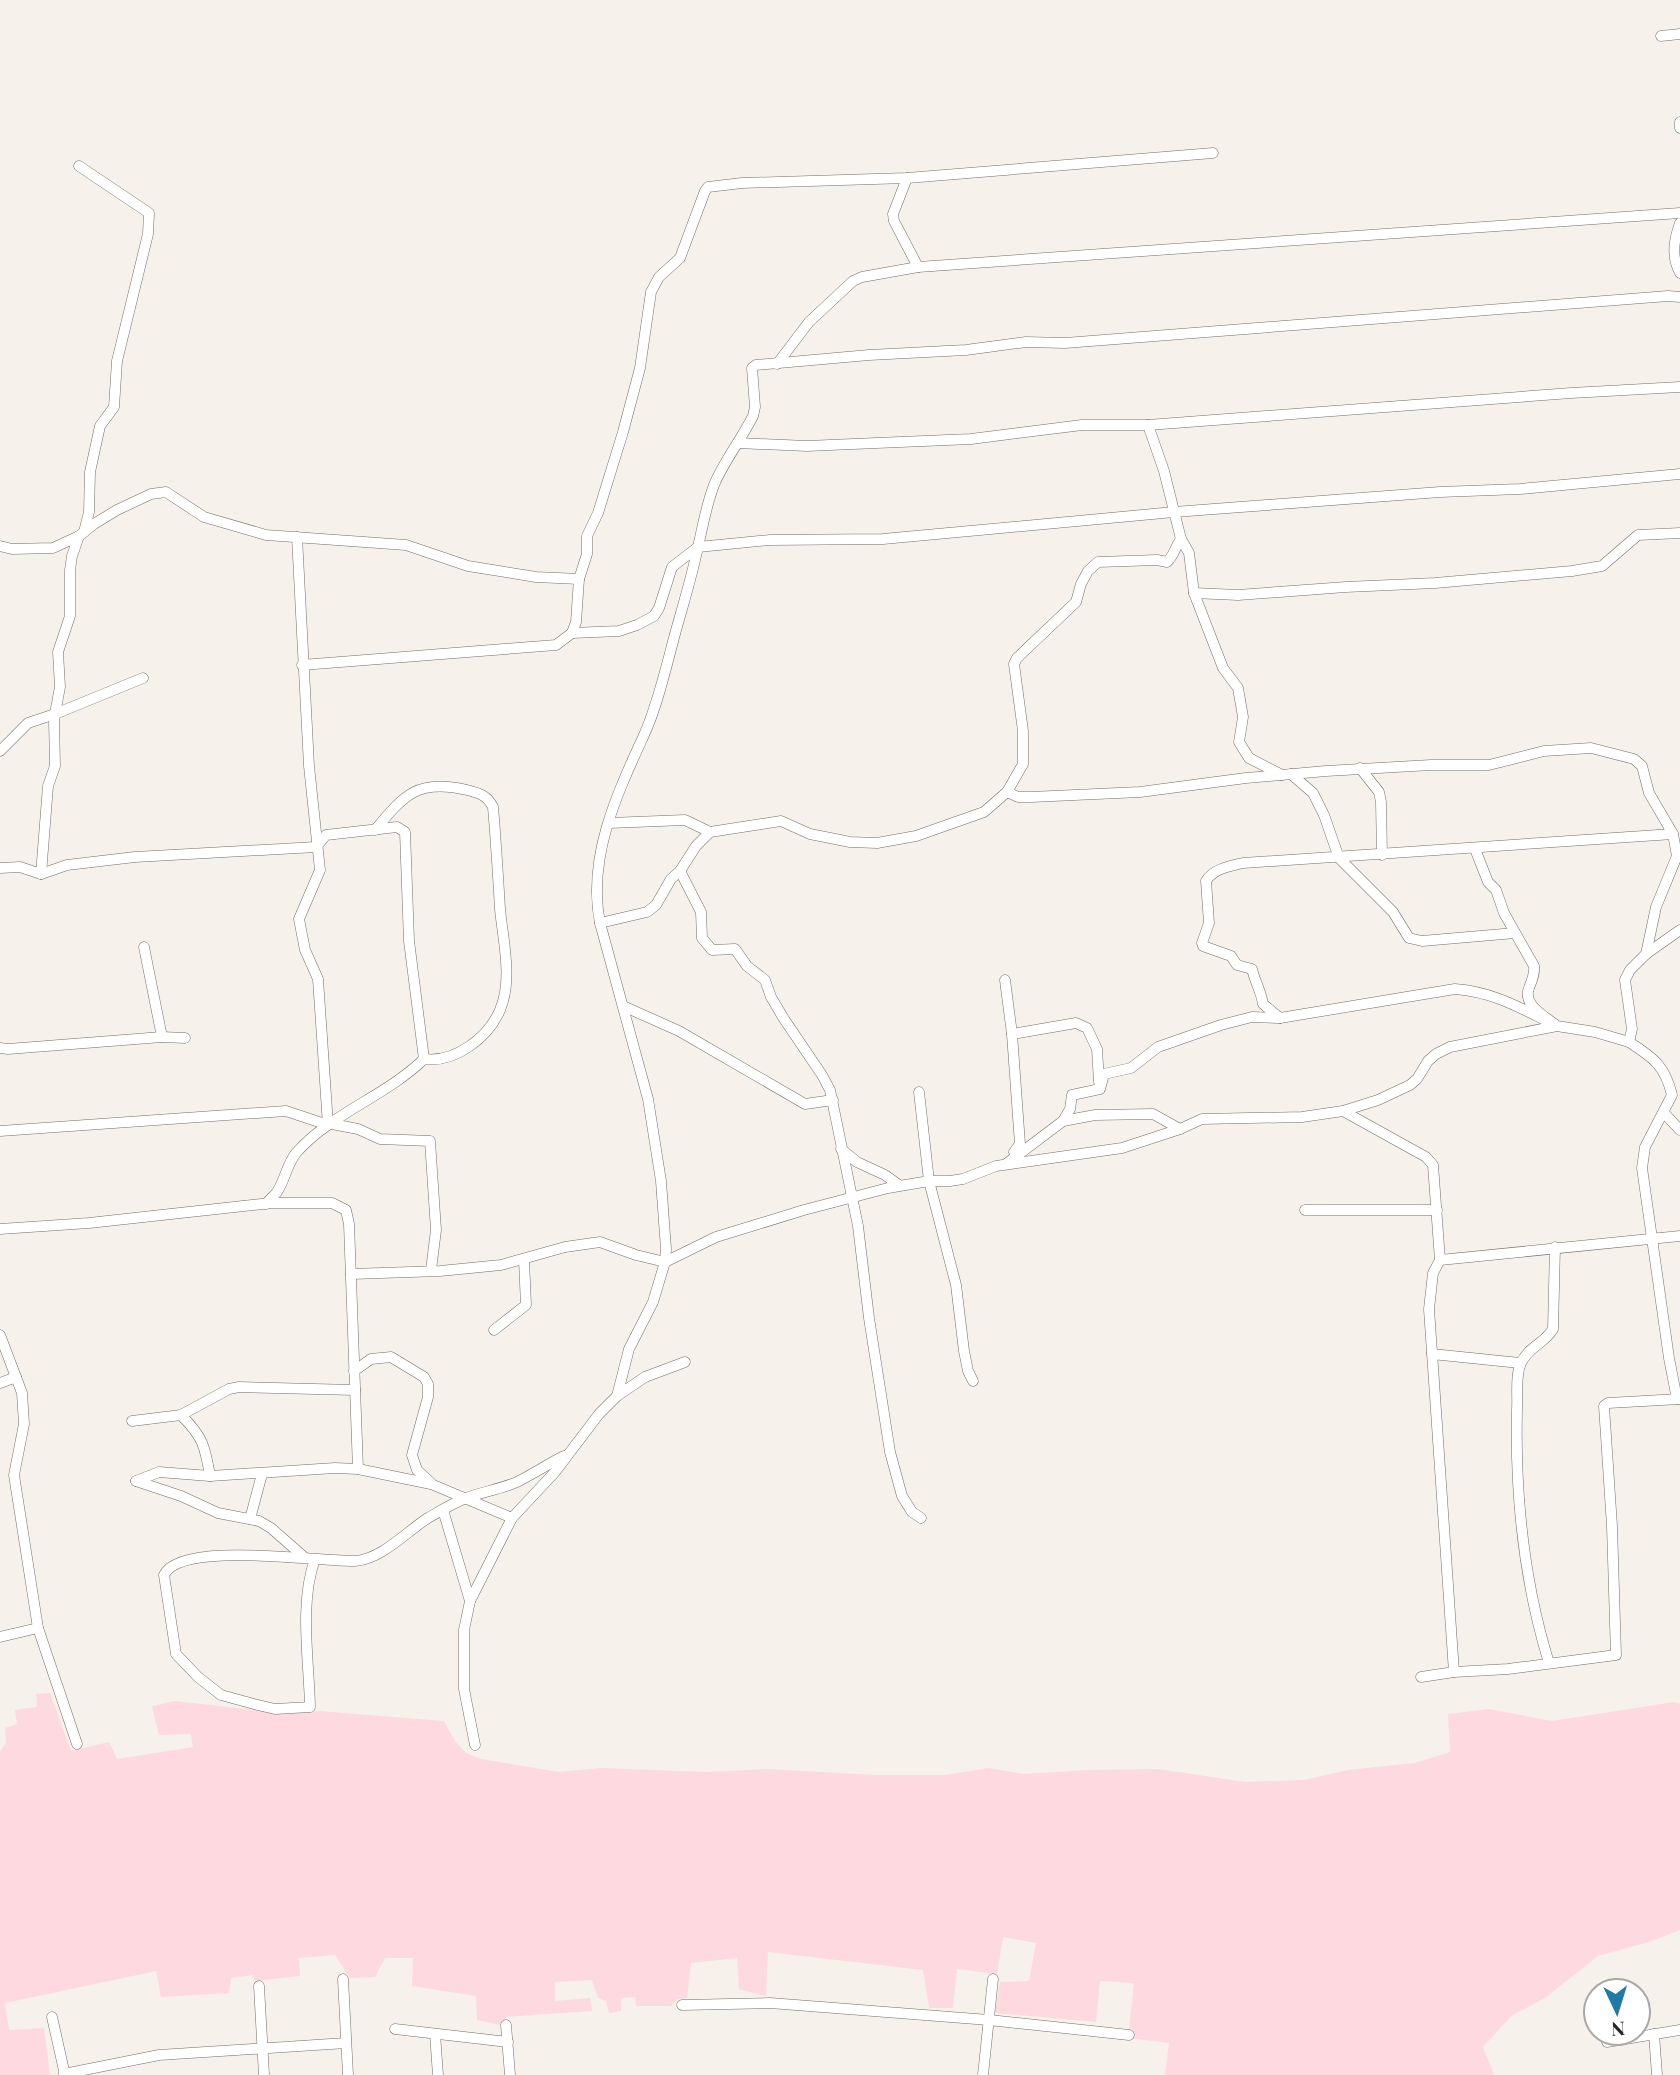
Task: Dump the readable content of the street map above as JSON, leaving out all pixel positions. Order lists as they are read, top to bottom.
{
  "north": "bottom"
}
